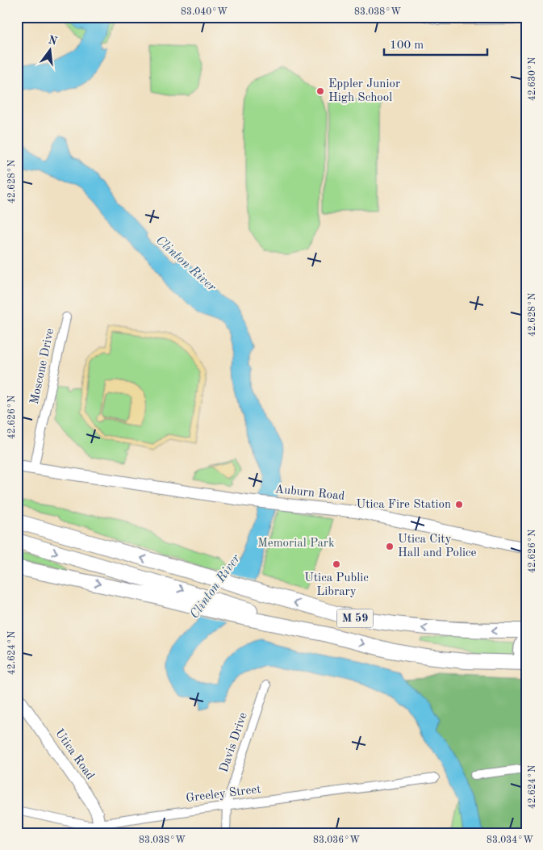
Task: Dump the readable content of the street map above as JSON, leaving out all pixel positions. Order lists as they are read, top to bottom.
{
  "streets": {
    "highway": ["M 59"],
    "street": [
      "Moscone Drive",
      "Auburn Road",
      "Davis Drive",
      "Utica Road",
      "Greeley Street"
    ]
  },
  "crossings": [
    ["Moscone Drive", "Auburn Road"],
    ["Davis Drive", "Greeley Street"],
    ["Utica Road", "Greeley Street"]
  ],
  "water": ["Clinton River"],
  "parks": ["Memorial Park"],
  "places": [
    "Eppler Junior High School",
    "Utica Fire Station",
    "Utica City Hall and Police",
    "Utica Public Library"
  ],
  "scale_bar": "100 m",
  "north": "top",
  "coordinates": [
    "83.040°W",
    "83.038°W",
    "42.630°N",
    "42.628°N",
    "42.626°N",
    "42.624°N",
    "83.036°W",
    "83.034°W"
  ]
}
